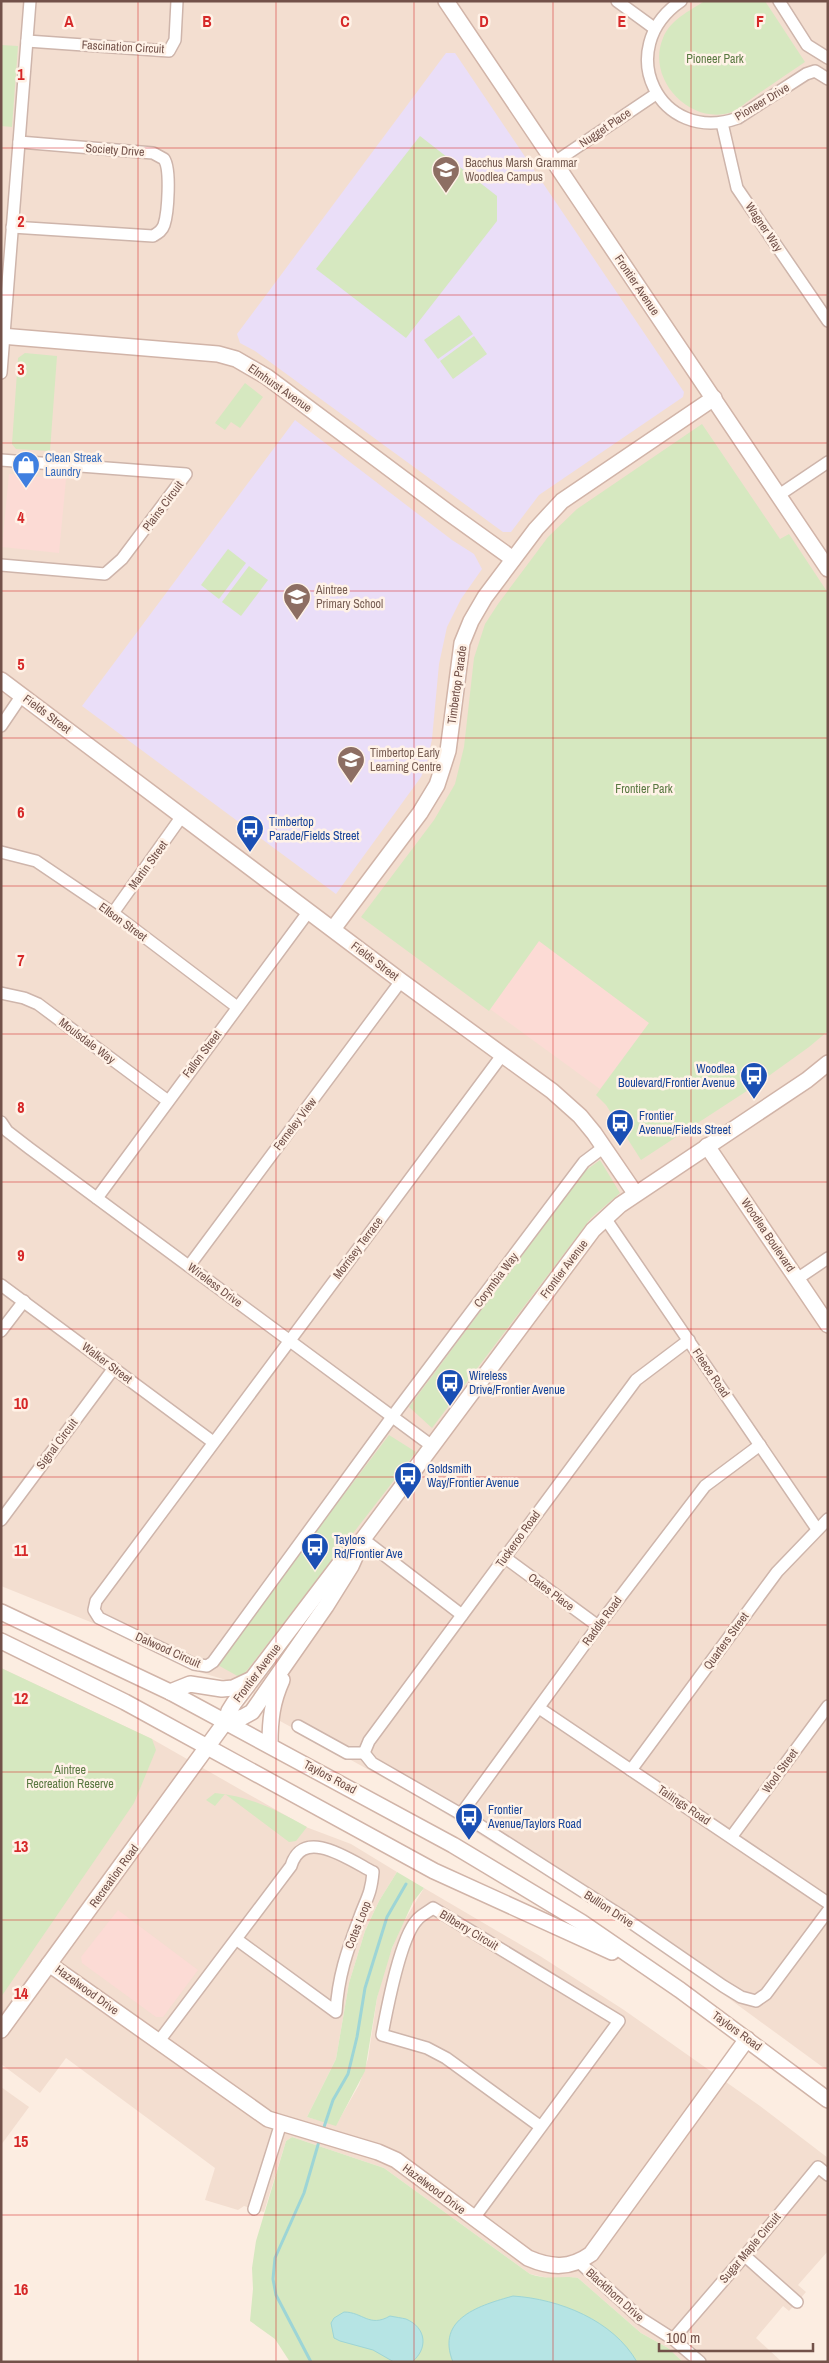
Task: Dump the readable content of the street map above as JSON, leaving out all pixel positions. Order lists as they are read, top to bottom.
{
  "streets": {
    "street": [
      "Fascination Circuit",
      "Pioneer Drive",
      "Nugget Place",
      "Society Drive",
      "Wagner Way",
      "Frontier Avenue",
      "Elmhurst Avenue",
      "Plains Circuit",
      "Timbertop Parade",
      "Fields Street",
      "Martin Street",
      "Ellson Street",
      "Moulsdale Way",
      "Fallon Street",
      "Ferneley View",
      "Woodlea Boulevard",
      "Morrisey Terrace",
      "Corymbia Way",
      "Wireless Drive",
      "Walker Street",
      "Fleece Road",
      "Signal Circuit",
      "Tuckeroo Road",
      "Oates Place",
      "Raddle Road",
      "Quarters Street",
      "Dalwood Circuit",
      "Wool Street",
      "Taylors Road",
      "Tailings Road",
      "Recreation Road",
      "Bullion Drive",
      "Cotes Loop",
      "Bilberry Circuit",
      "Hazelwood Drive",
      "Sugar Maple Circuit",
      "Blackthorn Drive"
    ]
  },
  "crossings": [
    ["Pioneer Drive", "Nugget Place"],
    ["Pioneer Drive", "Wagner Way"],
    ["Nugget Place", "Frontier Avenue"],
    ["Frontier Avenue", "Timbertop Parade"],
    ["Frontier Avenue", "Fields Street"],
    ["Frontier Avenue", "Woodlea Boulevard"],
    ["Frontier Avenue", "Wireless Drive"],
    ["Frontier Avenue", "Fleece Road"],
    ["Frontier Avenue", "Taylors Road"],
    ["Frontier Avenue", "Recreation Road"],
    ["Elmhurst Avenue", "Timbertop Parade"],
    ["Timbertop Parade", "Fields Street"],
    ["Fields Street", "Martin Street"],
    ["Fields Street", "Fallon Street"],
    ["Fields Street", "Ferneley View"],
    ["Fields Street", "Morrisey Terrace"],
    ["Fields Street", "Corymbia Way"],
    ["Martin Street", "Ellson Street"],
    ["Ellson Street", "Fallon Street"],
    ["Moulsdale Way", "Fallon Street"],
    ["Fallon Street", "Wireless Drive"],
    ["Ferneley View", "Wireless Drive"],
    ["Morrisey Terrace", "Wireless Drive"],
    ["Morrisey Terrace", "Walker Street"],
    ["Morrisey Terrace", "Dalwood Circuit"],
    ["Corymbia Way", "Wireless Drive"],
    ["Corymbia Way", "Dalwood Circuit"],
    ["Wireless Drive", "Dalwood Circuit"],
    ["Walker Street", "Signal Circuit"],
    ["Walker Street", "Dalwood Circuit"],
    ["Fleece Road", "Tuckeroo Road"],
    ["Fleece Road", "Raddle Road"],
    ["Fleece Road", "Quarters Street"],
    ["Tuckeroo Road", "Oates Place"],
    ["Tuckeroo Road", "Bullion Drive"],
    ["Oates Place", "Raddle Road"],
    ["Raddle Road", "Tailings Road"],
    ["Raddle Road", "Bullion Drive"],
    ["Quarters Street", "Tailings Road"],
    ["Wool Street", "Tailings Road"],
    ["Taylors Road", "Recreation Road"],
    ["Recreation Road", "Hazelwood Drive"],
    ["Cotes Loop", "Hazelwood Drive"],
    ["Bilberry Circuit", "Hazelwood Drive"],
    ["Hazelwood Drive", "Blackthorn Drive"],
    ["Sugar Maple Circuit", "Blackthorn Drive"]
  ],
  "parks": ["Pioneer Park", "Frontier Park", "Aintree Recreation Reserve"],
  "places": {
    "school or university": ["Bacchus Marsh Grammar Woodlea Campus", "Aintree Primary School", "Timbertop Early Learning Centre"],
    "shop": ["Clean Streak Laundry"],
    "bus stop": [
      "Timbertop Parade/Fields Street",
      "Woodlea Boulevard/Frontier Avenue",
      "Frontier Avenue/Fields Street",
      "Wireless Drive/Frontier Avenue",
      "Goldsmith Way/Frontier Avenue",
      "Taylors Rd/Frontier Ave",
      "Frontier Avenue/Taylors Road"
    ]
  },
  "scale_bar": "100 m",
  "grid": {
    "columns": [
      "A",
      "B",
      "C",
      "D",
      "E",
      "F"
    ],
    "rows": [
      "1",
      "2",
      "3",
      "4",
      "5",
      "6",
      "7",
      "8",
      "9",
      "10",
      "11",
      "12",
      "13",
      "14",
      "15",
      "16"
    ]
  }
}
